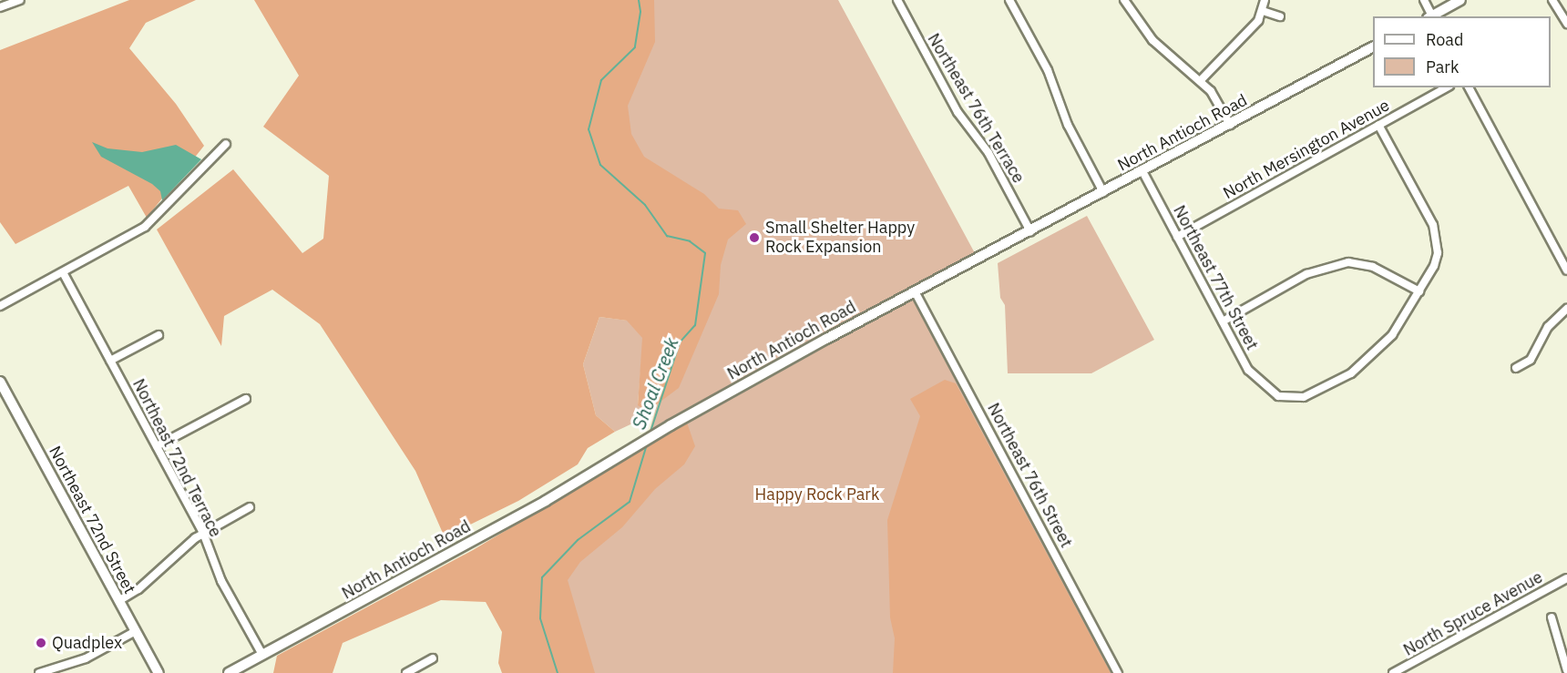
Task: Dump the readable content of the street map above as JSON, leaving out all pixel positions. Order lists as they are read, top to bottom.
{
  "streets": {
    "street": [
      "Northeast 76th Terrace",
      "North Antioch Road",
      "North Mersington Avenue",
      "Northeast 77th Street",
      "Northeast 72nd Terrace",
      "Northeast 76th Street",
      "Northeast 72nd Street",
      "North Spruce Avenue"
    ]
  },
  "crossings": [
    ["Northeast 76th Terrace", "North Antioch Road"],
    ["North Antioch Road", "Northeast 77th Street"],
    ["North Antioch Road", "Northeast 72nd Terrace"],
    ["North Antioch Road", "Northeast 76th Street"],
    ["North Mersington Avenue", "Northeast 77th Street"]
  ],
  "water": ["Shoal Creek"],
  "parks": ["Happy Rock Park"],
  "places": ["Small Shelter Happy Rock Expansion", "Quadplex"],
  "legend": ["Road", "Park"]
}
